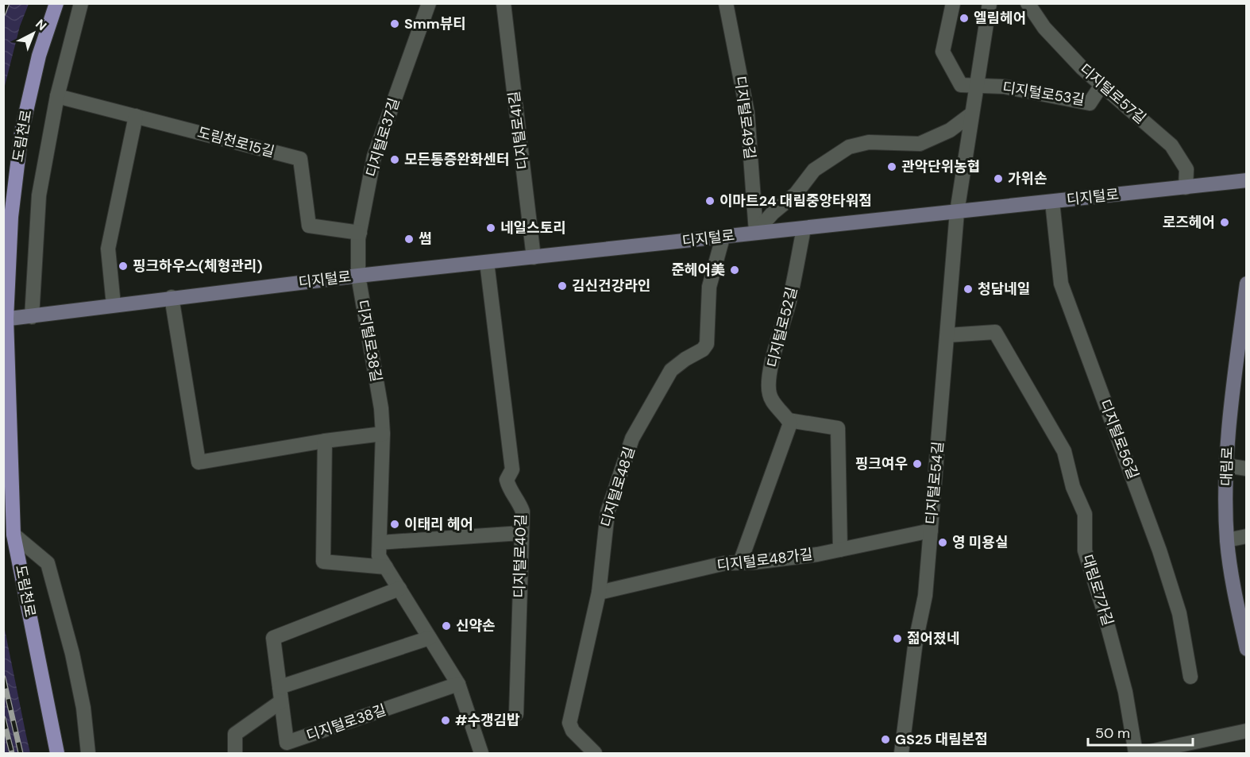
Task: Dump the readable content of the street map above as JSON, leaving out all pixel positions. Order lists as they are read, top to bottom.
{
  "streets": {
    "main road": ["도림천로", "디지털로", "대림로"],
    "street": [
      "디지털로53길",
      "디지털로57길",
      "디지털로49길",
      "디지털로41길",
      "디지털로37길",
      "도림천로15길",
      "디지털로52길",
      "디지털로38길",
      "디지털로56길",
      "디지털로54길",
      "디지털로48길",
      "디지털로40길",
      "디지털로48가길",
      "대림로7가길"
    ]
  },
  "crossings": [
    ["디지털로53길", "디지털로57길"],
    ["디지털로57길", "디지털로"],
    ["디지털로49길", "디지털로"],
    ["디지털로41길", "디지털로"],
    ["도림천로", "디지털로"],
    ["디지털로37길", "도림천로15길"],
    ["디지털로37길", "디지털로"],
    ["디지털로37길", "디지털로38길"],
    ["디지털로", "디지털로52길"],
    ["디지털로", "디지털로38길"],
    ["디지털로", "디지털로56길"],
    ["디지털로", "디지털로54길"],
    ["디지털로", "디지털로48길"],
    ["디지털로", "디지털로40길"],
    ["디지털로54길", "디지털로48가길"],
    ["디지털로54길", "대림로7가길"],
    ["디지털로48길", "디지털로48가길"]
  ],
  "places": [
    "엘림헤어",
    "Smm뷰티",
    "모든통증완화센터",
    "관악단위농협",
    "가위손",
    "이마트24 대림중앙타워점",
    "로즈헤어",
    "네일스토리",
    "썸",
    "핑크하우스(체형관리)",
    "준헤어美",
    "김신건강라인",
    "청담네일",
    "핑크여우",
    "이태리 헤어",
    "영 미용실",
    "신약손",
    "젊어졌네",
    "#수갱김밥",
    "GS25 대림본점"
  ],
  "scale_bar": "50 m",
  "north": "top right"
}
